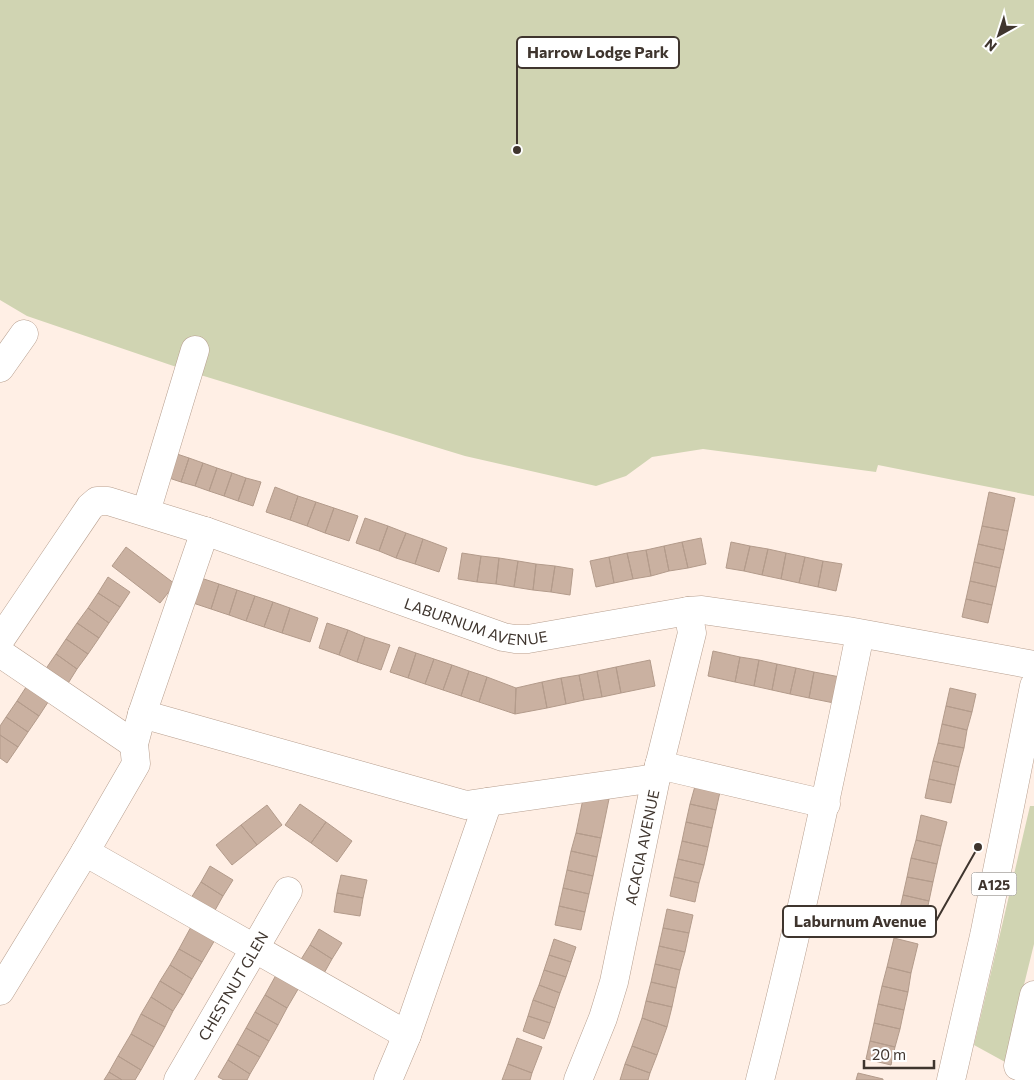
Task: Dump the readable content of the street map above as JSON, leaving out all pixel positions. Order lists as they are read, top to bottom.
{
  "streets": {
    "street": [
      "LABURNUM AVENUE",
      "ACACIA AVENUE",
      "A125",
      "CHESTNUT GLEN"
    ]
  },
  "crossings": [
    ["LABURNUM AVENUE", "ACACIA AVENUE"]
  ],
  "places": ["Harrow Lodge Park", "Laburnum Avenue"],
  "scale_bar": "20 m",
  "north": "bottom left"
}
